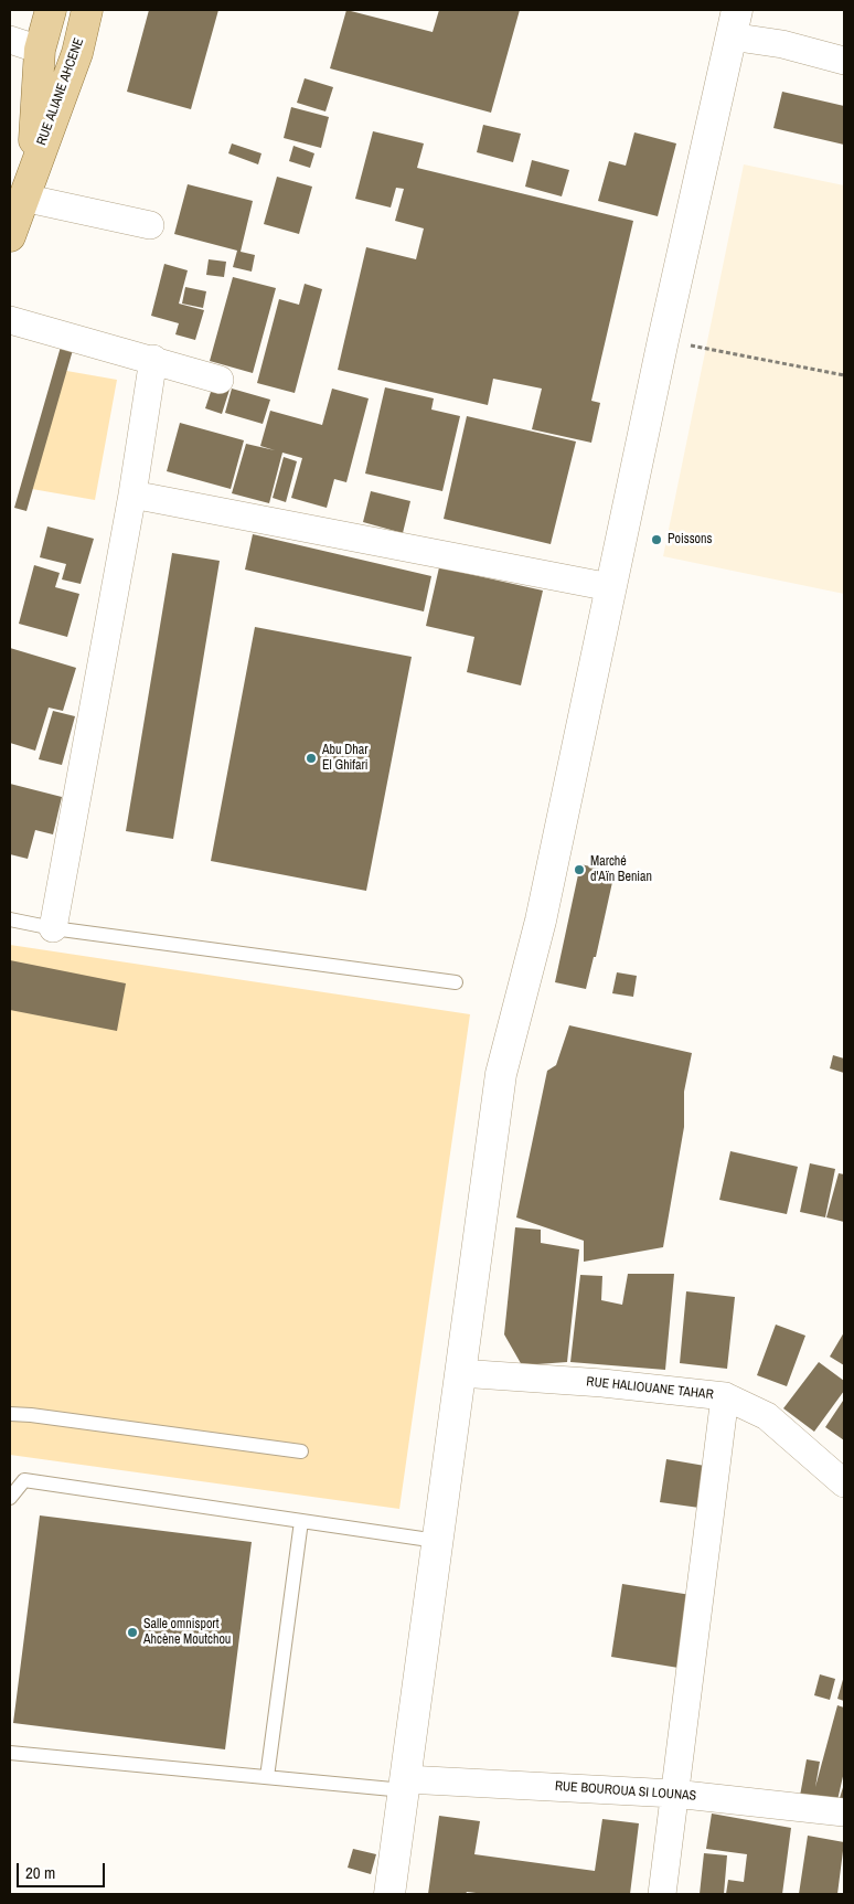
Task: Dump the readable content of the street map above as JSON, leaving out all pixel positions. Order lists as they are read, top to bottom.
{
  "streets": {
    "main road": ["RUE ALIANE AHCENE"],
    "street": ["RUE HALIOUANE TAHAR", "RUE BOUROUA SI LOUNAS"]
  },
  "places": [
    "Poissons",
    "Abu Dhar El Ghifari",
    "Marché d'Aïn Benian",
    "Salle omnisport Ahcène Moutchou"
  ],
  "scale_bar": "20 m"
}
